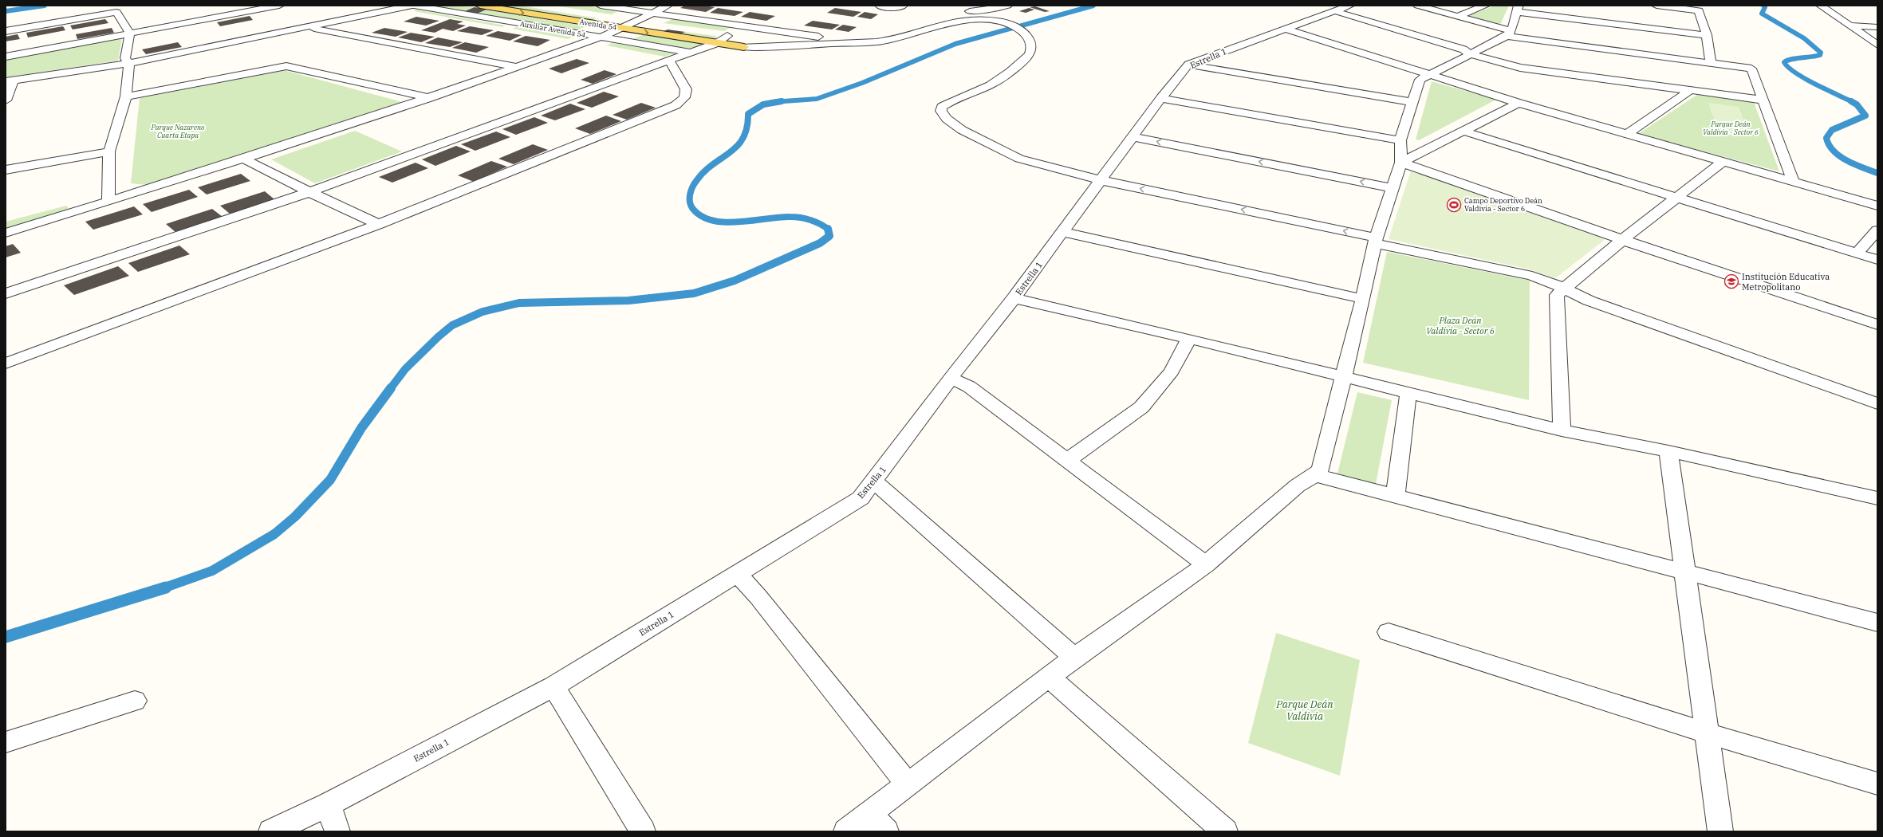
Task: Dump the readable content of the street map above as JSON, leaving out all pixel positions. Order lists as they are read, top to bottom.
{
  "streets": {
    "main road": ["Avenida 54"],
    "street": ["Auxiliar Avenida 54", "Estrella 1"]
  },
  "parks": [
    "Parque Deán Valdivia - Sector 6",
    "Parque Nazareno Cuarta Etapa",
    "Plaza Deán Valdivia - Sector 6",
    "Parque Deán Valdivia"
  ],
  "places": {
    "sports": ["Campo Deportivo Deán Valdivia - Sector 6"],
    "school or university": ["Institución Educativa Metropolitano"]
  }
}
